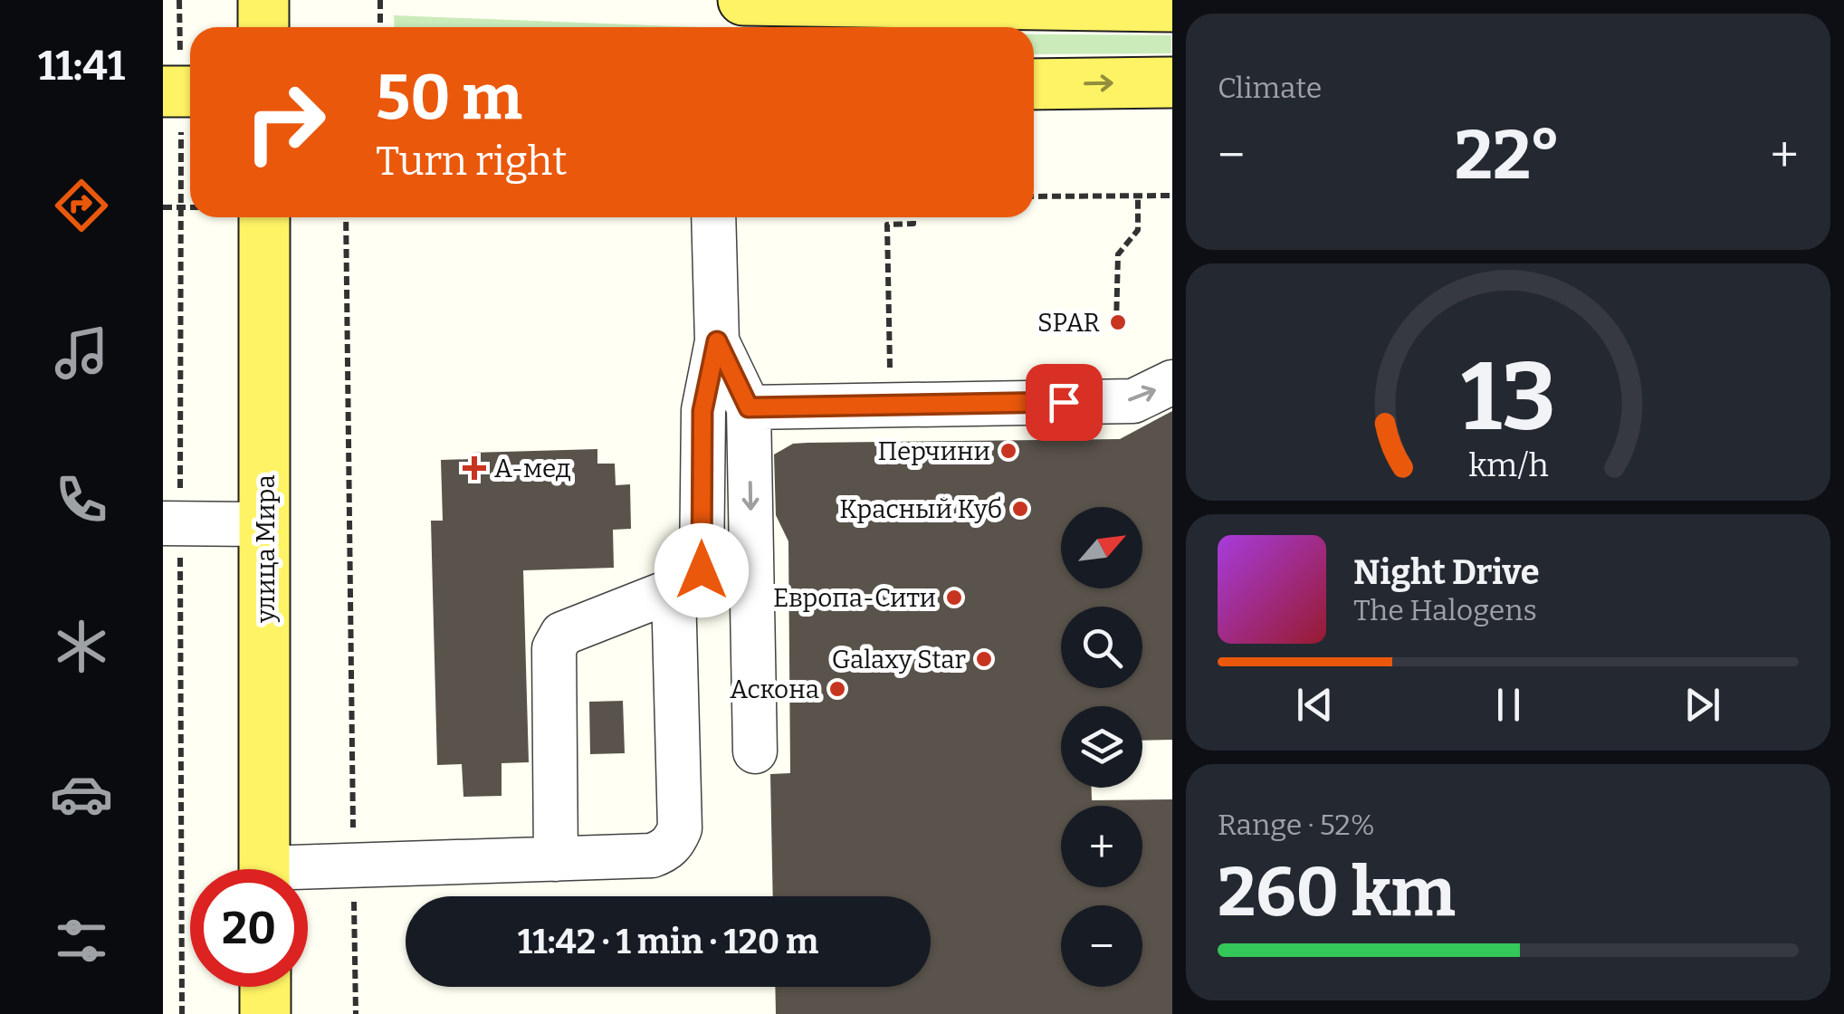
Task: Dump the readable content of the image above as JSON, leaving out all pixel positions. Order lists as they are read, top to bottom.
{
  "streets": {
    "main road": ["улица Мира"]
  },
  "places": {
    "other": [
      "SPAR",
      "Перчини",
      "Красный Куб",
      "Европа-Сити",
      "Galaxy Star",
      "Аскона"
    ],
    "health": ["А-мед"]
  },
  "north": "top right",
  "page": {
    "tabs": "11:41",
    "tile": [
      "Climate",
      ["Range · 52%", "260 km"]
    ],
    "turn": ["50 m", "Turn right"],
    "heat": ["−", "22°", "+"],
    "map_buttons": ["+", "−"],
    "song": ["Night Drive", "The Halogens"],
    "limit": "20",
    "trip": "11:42 · 1 min · 120 m",
    "gauge": ["13", "km/h"]
  }
}
